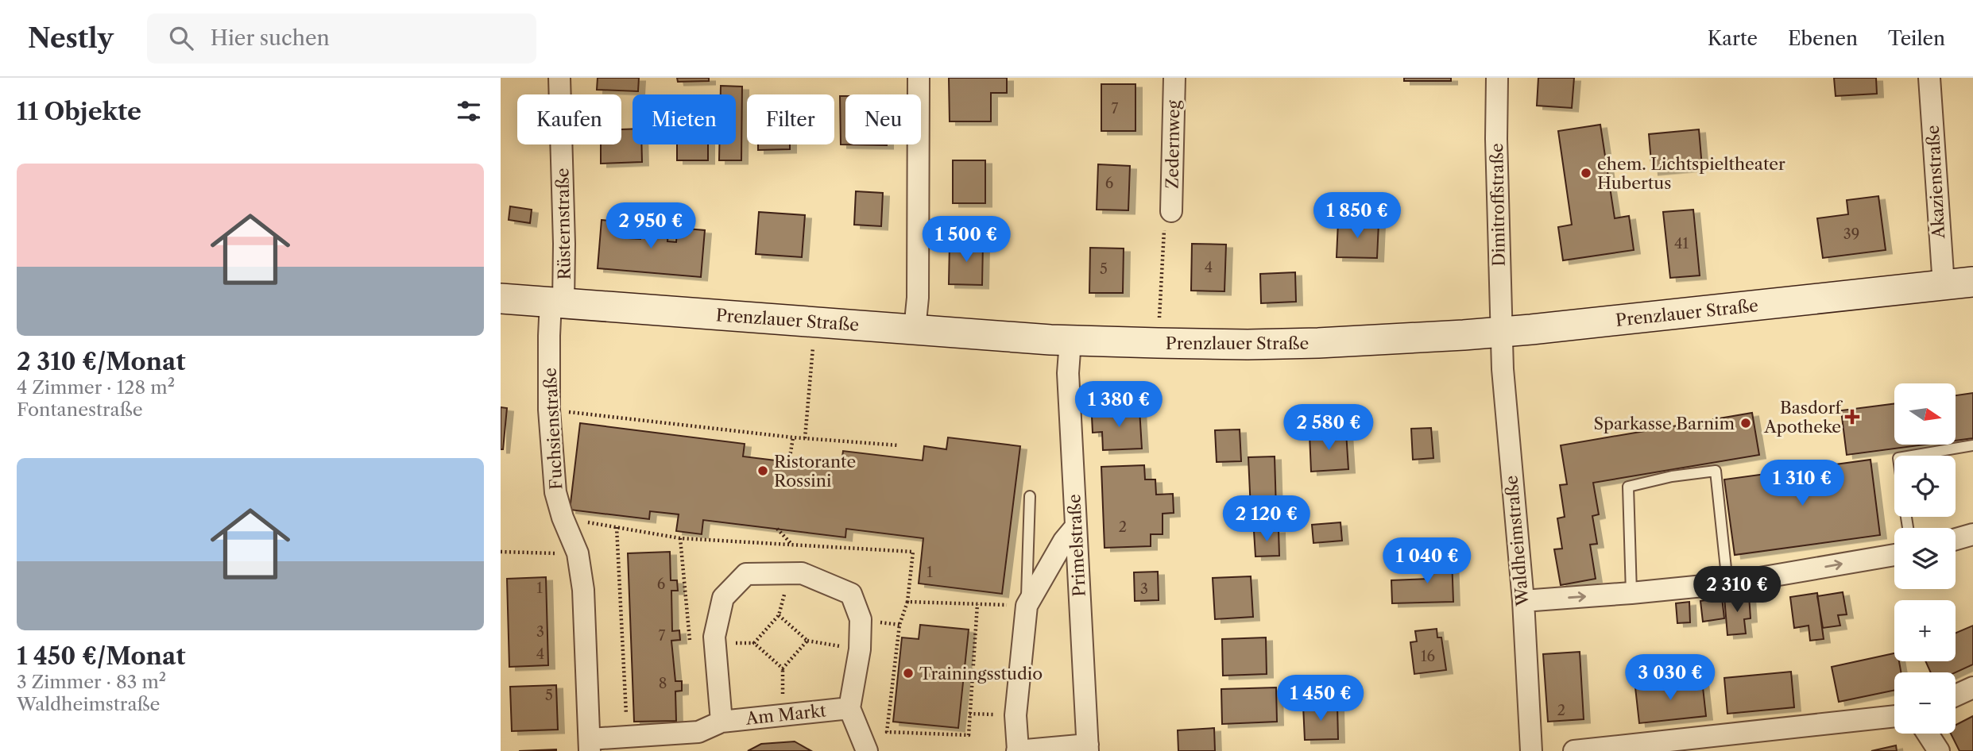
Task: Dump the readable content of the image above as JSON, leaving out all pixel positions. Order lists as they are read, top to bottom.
{
  "streets": {
    "main road": ["Prenzlauer Straße"],
    "street": [
      "Zedernweg",
      "Akazienstraße",
      "Dimitroffstraße",
      "Rüsternstraße",
      "Fuchsienstraße",
      "Waldheimstraße",
      "Primelstraße",
      "Am Markt"
    ]
  },
  "crossings": [
    ["Akazienstraße", "Prenzlauer Straße"],
    ["Dimitroffstraße", "Prenzlauer Straße"],
    ["Dimitroffstraße", "Waldheimstraße"],
    ["Rüsternstraße", "Prenzlauer Straße"],
    ["Rüsternstraße", "Fuchsienstraße"],
    ["Prenzlauer Straße", "Fuchsienstraße"],
    ["Prenzlauer Straße", "Waldheimstraße"],
    ["Prenzlauer Straße", "Primelstraße"],
    ["Fuchsienstraße", "Am Markt"]
  ],
  "places": {
    "other": [
      "ehem. Lichtspieltheater Hubertus",
      "Sparkasse Barnim",
      "Ristorante Rossini",
      "Trainingsstudio"
    ],
    "health": ["Basdorf Apotheke"]
  },
  "house_numbers": [
    "7",
    "6",
    "39",
    "41",
    "4",
    "5",
    "2",
    "1",
    "6",
    "1",
    "3",
    "3",
    "7",
    "4",
    "16",
    "8",
    "5",
    "2"
  ],
  "north": "right",
  "page": {
    "header": "Nestly",
    "search": "Hier suchen",
    "nav": ["Karte", "Ebenen", "Teilen"],
    "heading": "11 Objekte",
    "chip": [
      "Kaufen",
      "Mieten",
      "Filter",
      "Neu"
    ],
    "list": [
      {
        "name": "2 310 €/Monat",
        "note": "4 Zimmer · 128 m² · Fontanestraße"
      },
      {
        "name": "1 450 €/Monat",
        "note": "3 Zimmer · 83 m² · Waldheimstraße"
      }
    ],
    "price": [
      "1 850 €",
      "2 950 €",
      "1 500 €",
      "1 380 €",
      "2 580 €",
      "1 310 €",
      "2 120 €",
      "1 040 €",
      "2 310 €",
      "3 030 €",
      "1 450 €"
    ],
    "map_buttons": ["+", "−"]
  }
}
